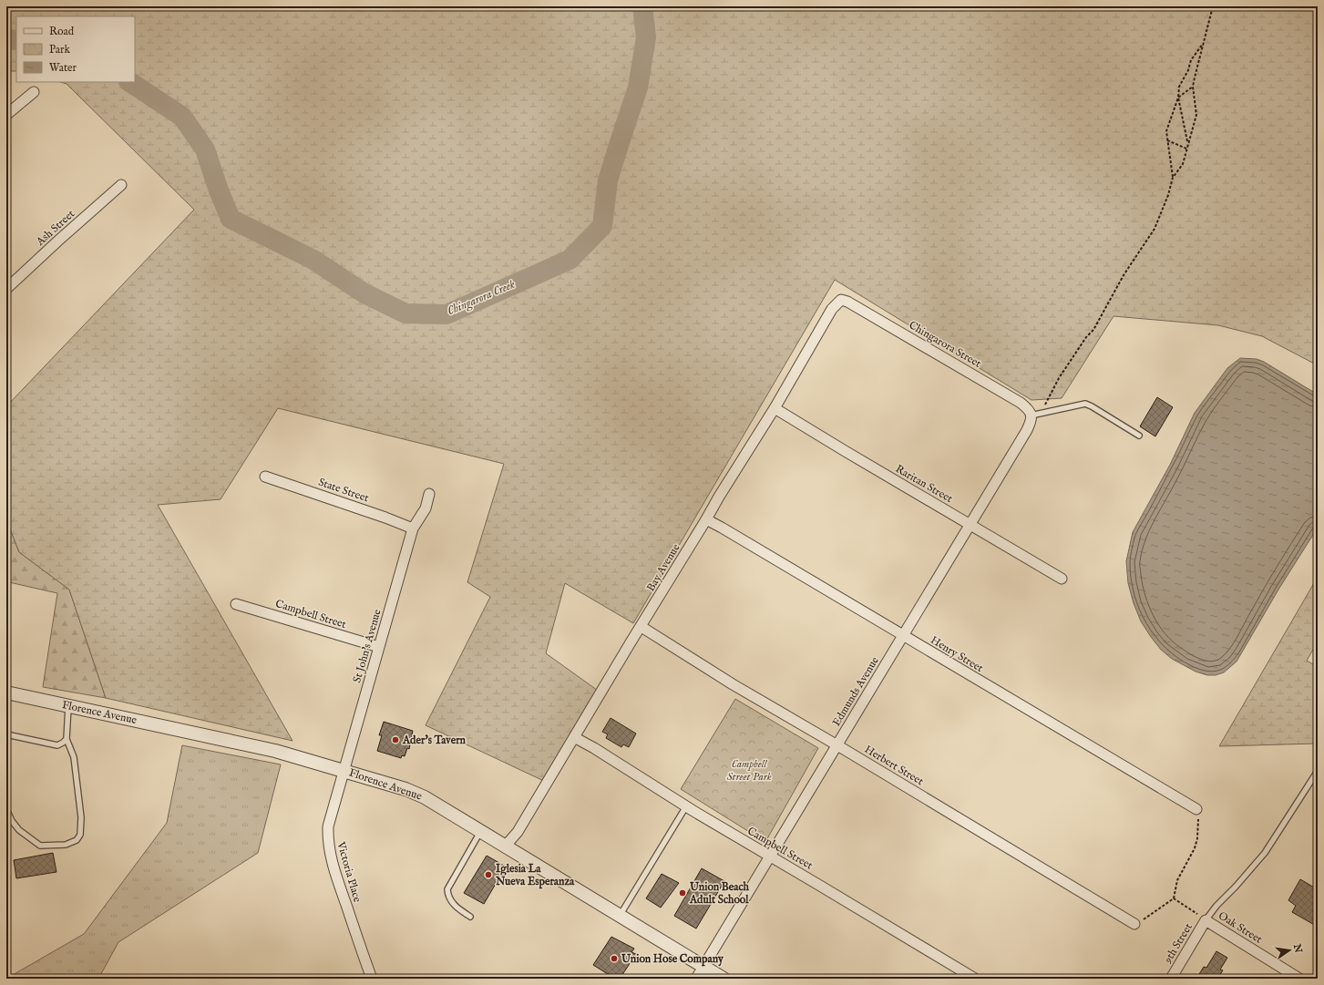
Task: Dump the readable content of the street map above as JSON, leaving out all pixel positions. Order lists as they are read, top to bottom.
{
  "streets": {
    "street": [
      "Ash Street",
      "Chingarora Street",
      "Raritan Street",
      "State Street",
      "Bay Avenue",
      "Campbell Street",
      "St John's Avenue",
      "Henry Street",
      "Edmunds Avenue",
      "Florence Avenue",
      "Herbert Street",
      "Victoria Place",
      "Oak Street",
      "9th Street"
    ]
  },
  "crossings": [
    ["Chingarora Street", "Bay Avenue"],
    ["Chingarora Street", "Edmunds Avenue"],
    ["Raritan Street", "Bay Avenue"],
    ["Raritan Street", "Edmunds Avenue"],
    ["State Street", "St John's Avenue"],
    ["Bay Avenue", "Campbell Street"],
    ["Bay Avenue", "Henry Street"],
    ["Bay Avenue", "Florence Avenue"],
    ["Bay Avenue", "Herbert Street"],
    ["Campbell Street", "St John's Avenue"],
    ["Campbell Street", "Edmunds Avenue"],
    ["St John's Avenue", "Florence Avenue"],
    ["St John's Avenue", "Victoria Place"],
    ["Henry Street", "Edmunds Avenue"],
    ["Edmunds Avenue", "Florence Avenue"],
    ["Edmunds Avenue", "Herbert Street"],
    ["Florence Avenue", "Victoria Place"],
    ["Oak Street", "9th Street"]
  ],
  "water": ["Chingarora Creek"],
  "parks": ["Campbell Street Park"],
  "places": [
    "Ader's Tavern",
    "Iglesia La Nueva Esperanza",
    "Union Beach Adult School",
    "Union Hose Company"
  ],
  "legend": ["Road", "Park", "Water"],
  "north": "right"
}
